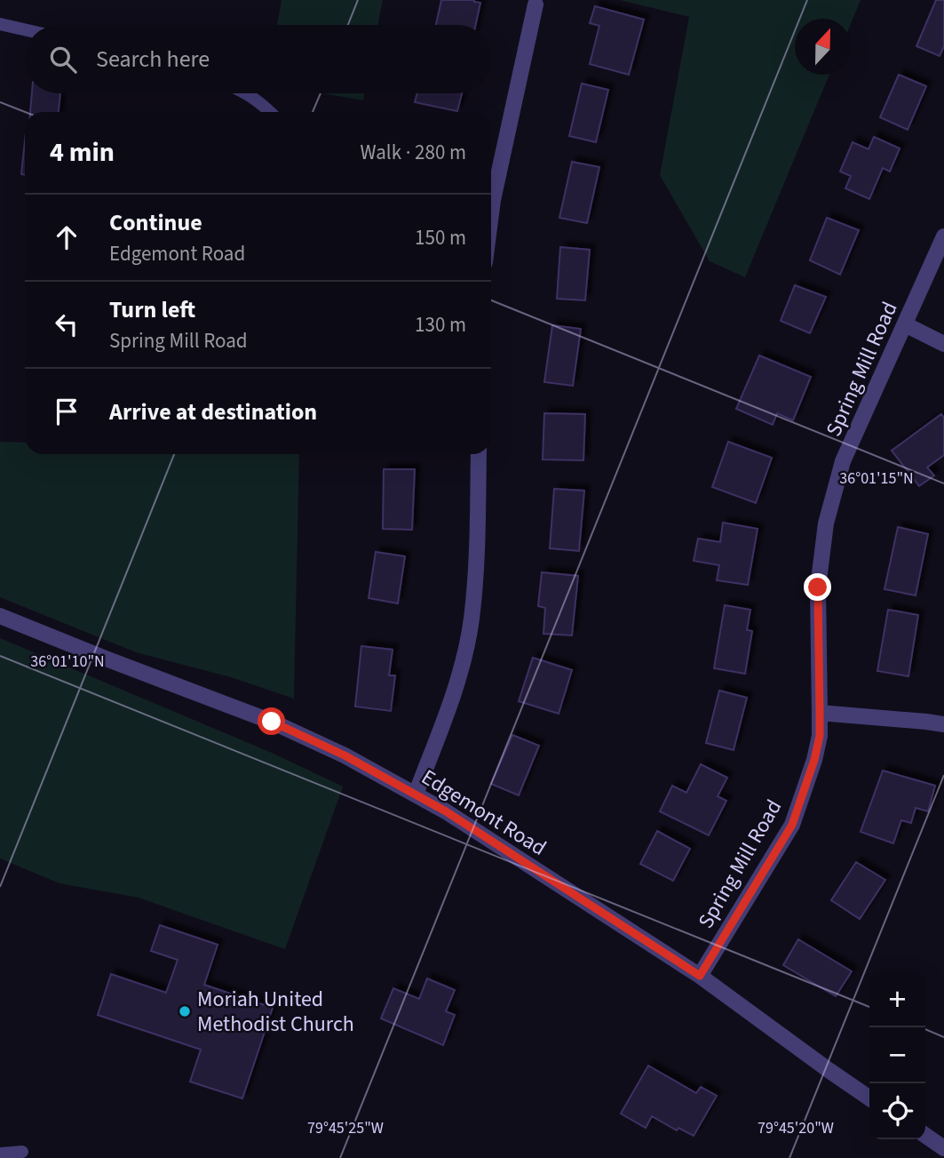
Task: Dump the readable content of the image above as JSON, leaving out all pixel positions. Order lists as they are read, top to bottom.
{
  "streets": {
    "street": ["Spring Mill Road", "Edgemont Road"]
  },
  "crossings": [
    ["Spring Mill Road", "Edgemont Road"]
  ],
  "places": ["Moriah United Methodist Church"],
  "north": "top",
  "page": {
    "search": "Search here",
    "heading": ["4 min", "Walk · 280 m"],
    "list": [
      ["Continue", "Edgemont Road", "150 m"],
      ["Turn left", "Spring Mill Road", "130 m"],
      "Arrive at destination"
    ],
    "map_buttons": ["+", "−"]
  },
  "coordinates": [
    "36°01'15\"N",
    "36°01'10\"N",
    "79°45'25\"W",
    "79°45'20\"W"
  ]
}
